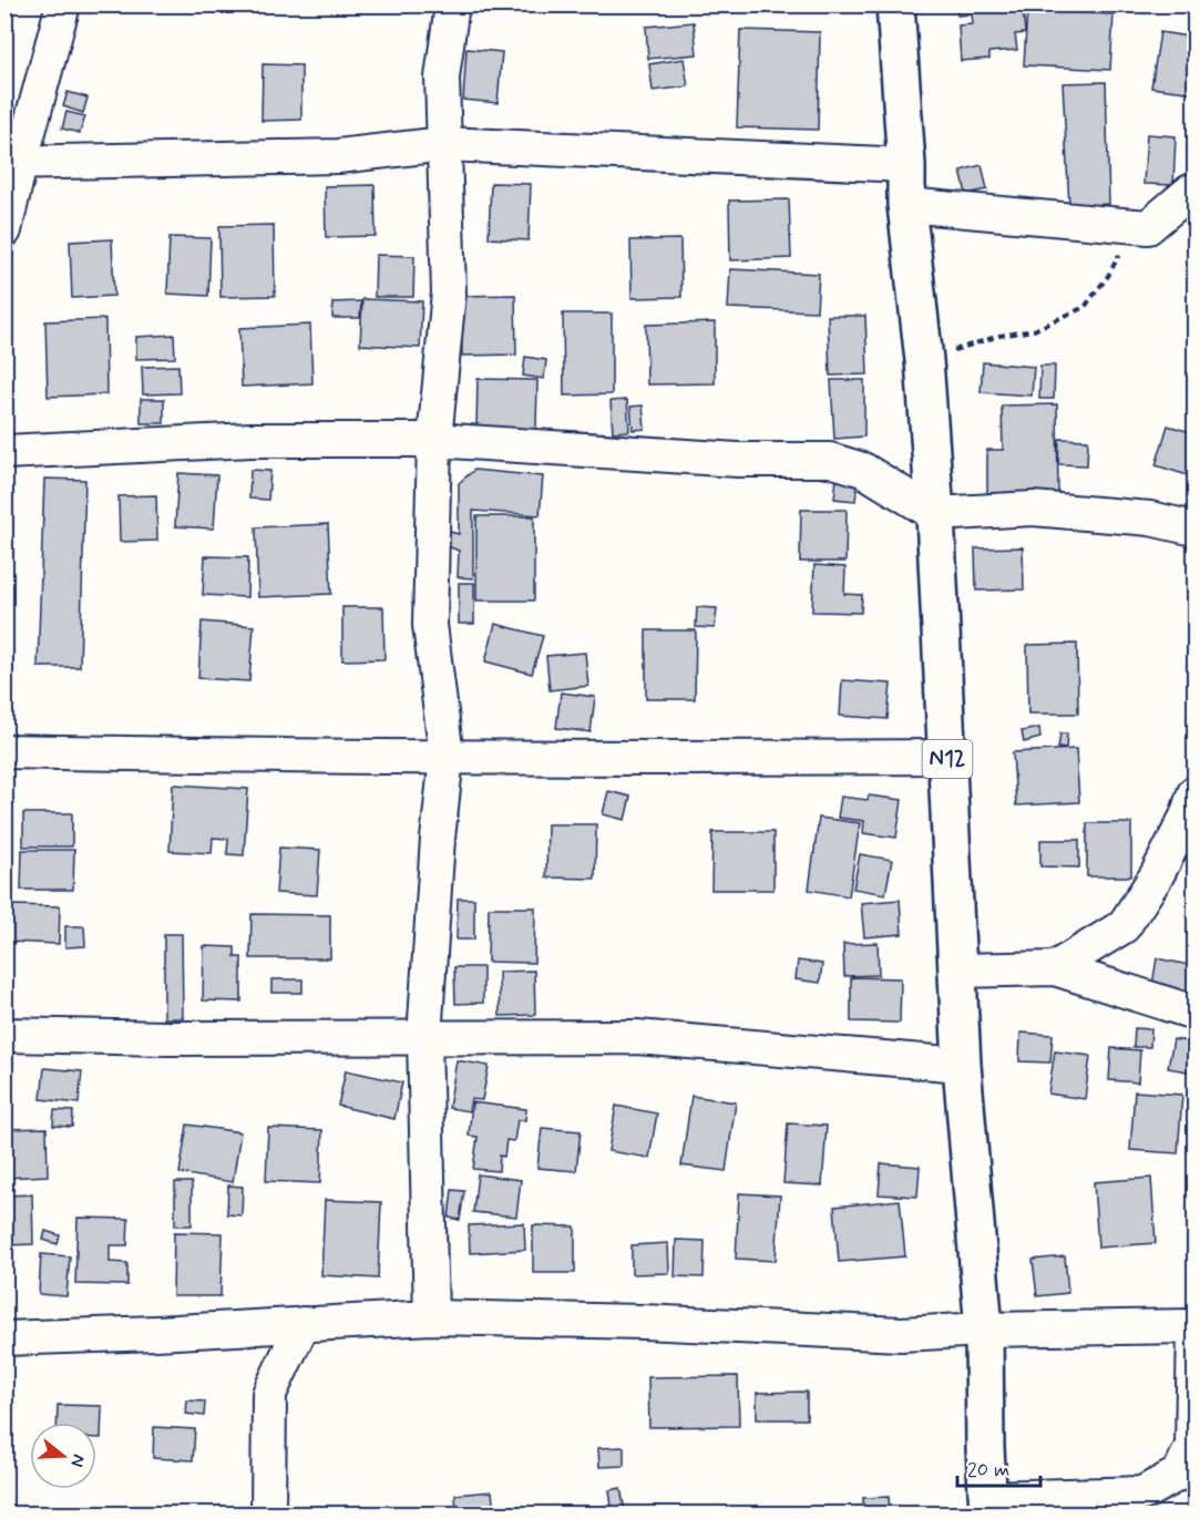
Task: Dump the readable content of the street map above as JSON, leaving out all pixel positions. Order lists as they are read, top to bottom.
{
  "streets": {
    "main road": ["N12"]
  },
  "scale_bar": "20 m",
  "north": "right"
}
